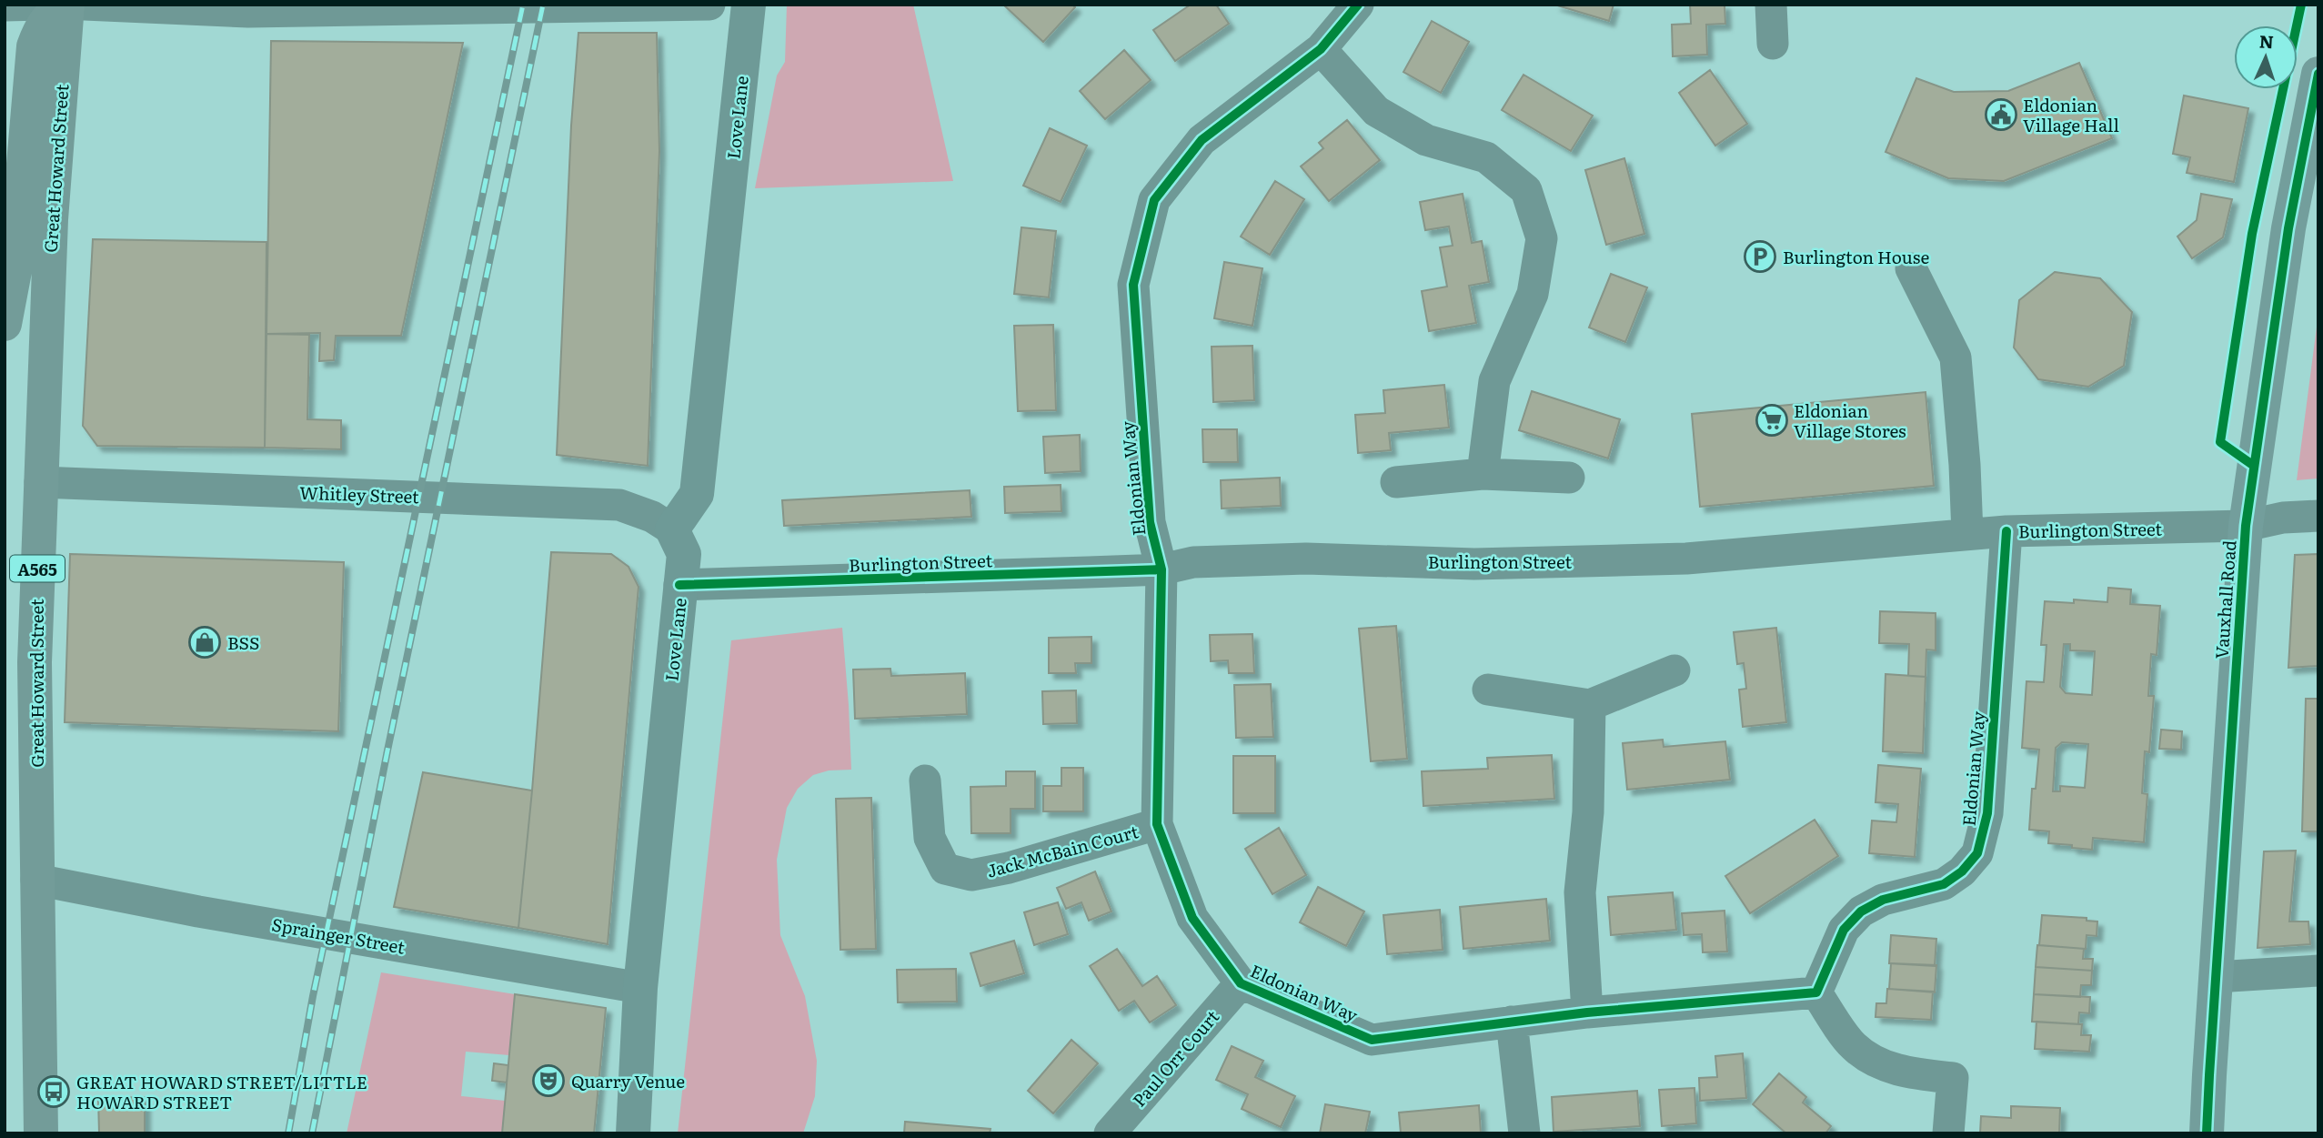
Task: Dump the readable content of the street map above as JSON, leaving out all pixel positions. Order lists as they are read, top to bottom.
{
  "streets": {
    "highway": ["Great Howard Street", "A565"],
    "main road": ["Vauxhall Road"],
    "street": [
      "Love Lane",
      "Eldonian Way",
      "Whitley Street",
      "Burlington Street",
      "Jack McBain Court",
      "Sprainger Street",
      "Paul Orr Court"
    ]
  },
  "crossings": [
    ["Love Lane", "Whitley Street"],
    ["Love Lane", "Burlington Street"],
    ["Love Lane", "Sprainger Street"],
    ["Great Howard Street", "Whitley Street"],
    ["Great Howard Street", "Sprainger Street"],
    ["Eldonian Way", "Burlington Street"],
    ["Eldonian Way", "Jack McBain Court"],
    ["Eldonian Way", "Paul Orr Court"],
    ["Burlington Street", "Vauxhall Road"]
  ],
  "places": {
    "public building": ["Eldonian Village Hall"],
    "parking": ["Burlington House"],
    "supermarket": ["Eldonian Village Stores"],
    "shop": ["BSS"],
    "theatre": ["Quarry Venue"],
    "bus stop": ["GREAT HOWARD STREET/LITTLE HOWARD STREET"]
  },
  "north": "top"
}
